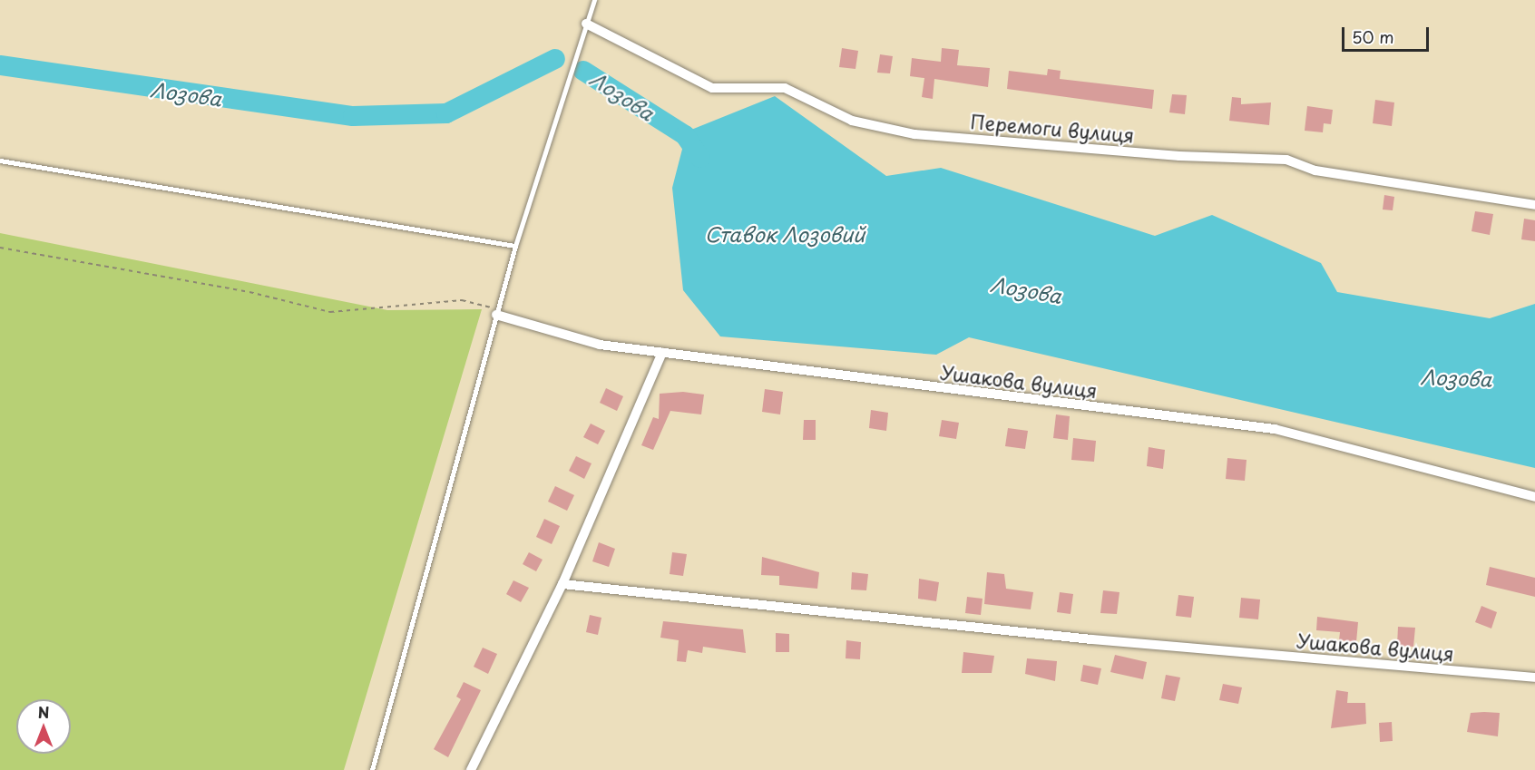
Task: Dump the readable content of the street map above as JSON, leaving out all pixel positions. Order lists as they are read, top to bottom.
{
  "streets": {
    "street": ["Перемоги вулиця", "Ушакова вулиця"]
  },
  "water": ["Лозова", "Ставок Лозовий"],
  "scale_bar": "50 m",
  "north": "top"
}
